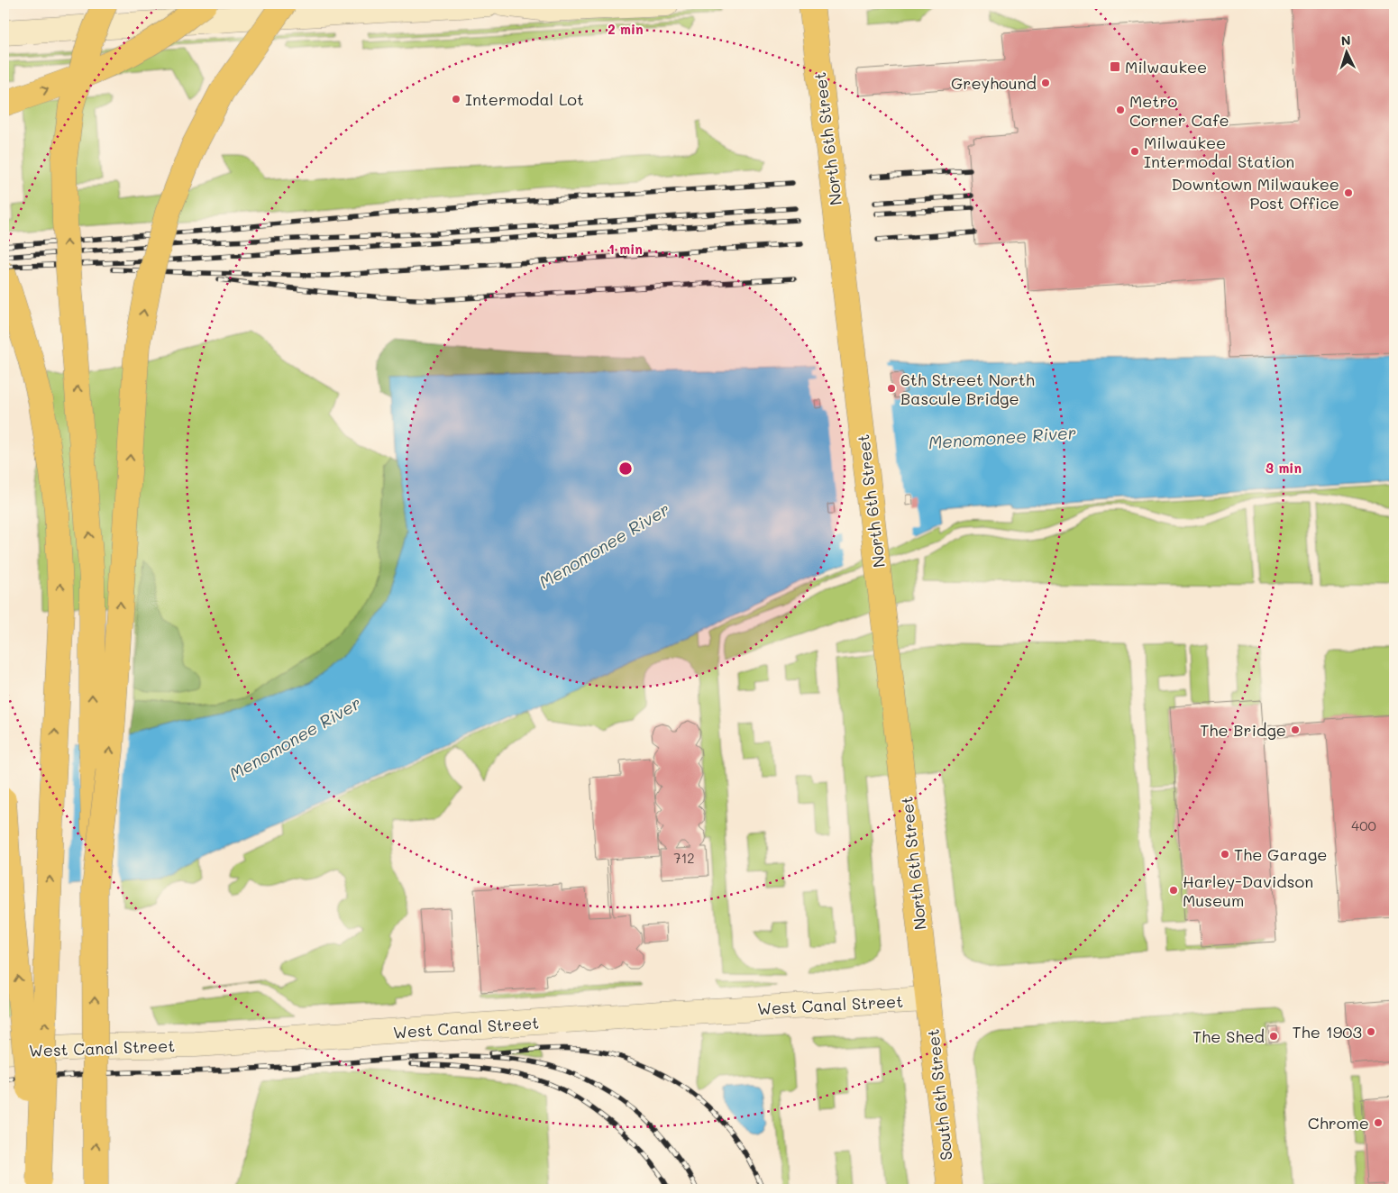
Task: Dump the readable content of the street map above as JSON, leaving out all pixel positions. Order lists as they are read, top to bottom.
{
  "streets": {
    "main road": ["North 6th Street", "South 6th Street"],
    "street": ["West Canal Street"]
  },
  "crossings": [
    ["North 6th Street", "West Canal Street"],
    ["North 6th Street", "South 6th Street"],
    ["West Canal Street", "South 6th Street"]
  ],
  "water": ["Menomonee River"],
  "places": {
    "transit": ["Milwaukee"],
    "other": [
      "Greyhound",
      "Intermodal Lot",
      "Metro Corner Cafe",
      "Milwaukee Intermodal Station",
      "Downtown Milwaukee Post Office",
      "6th Street North Bascule Bridge",
      "The Bridge",
      "The Garage",
      "Harley-Davidson Museum",
      "The 1903",
      "The Shed",
      "Chrome"
    ]
  },
  "house_numbers": ["400", "712"],
  "north": "top",
  "rings": ["2 min", "1 min", "3 min"]
}
